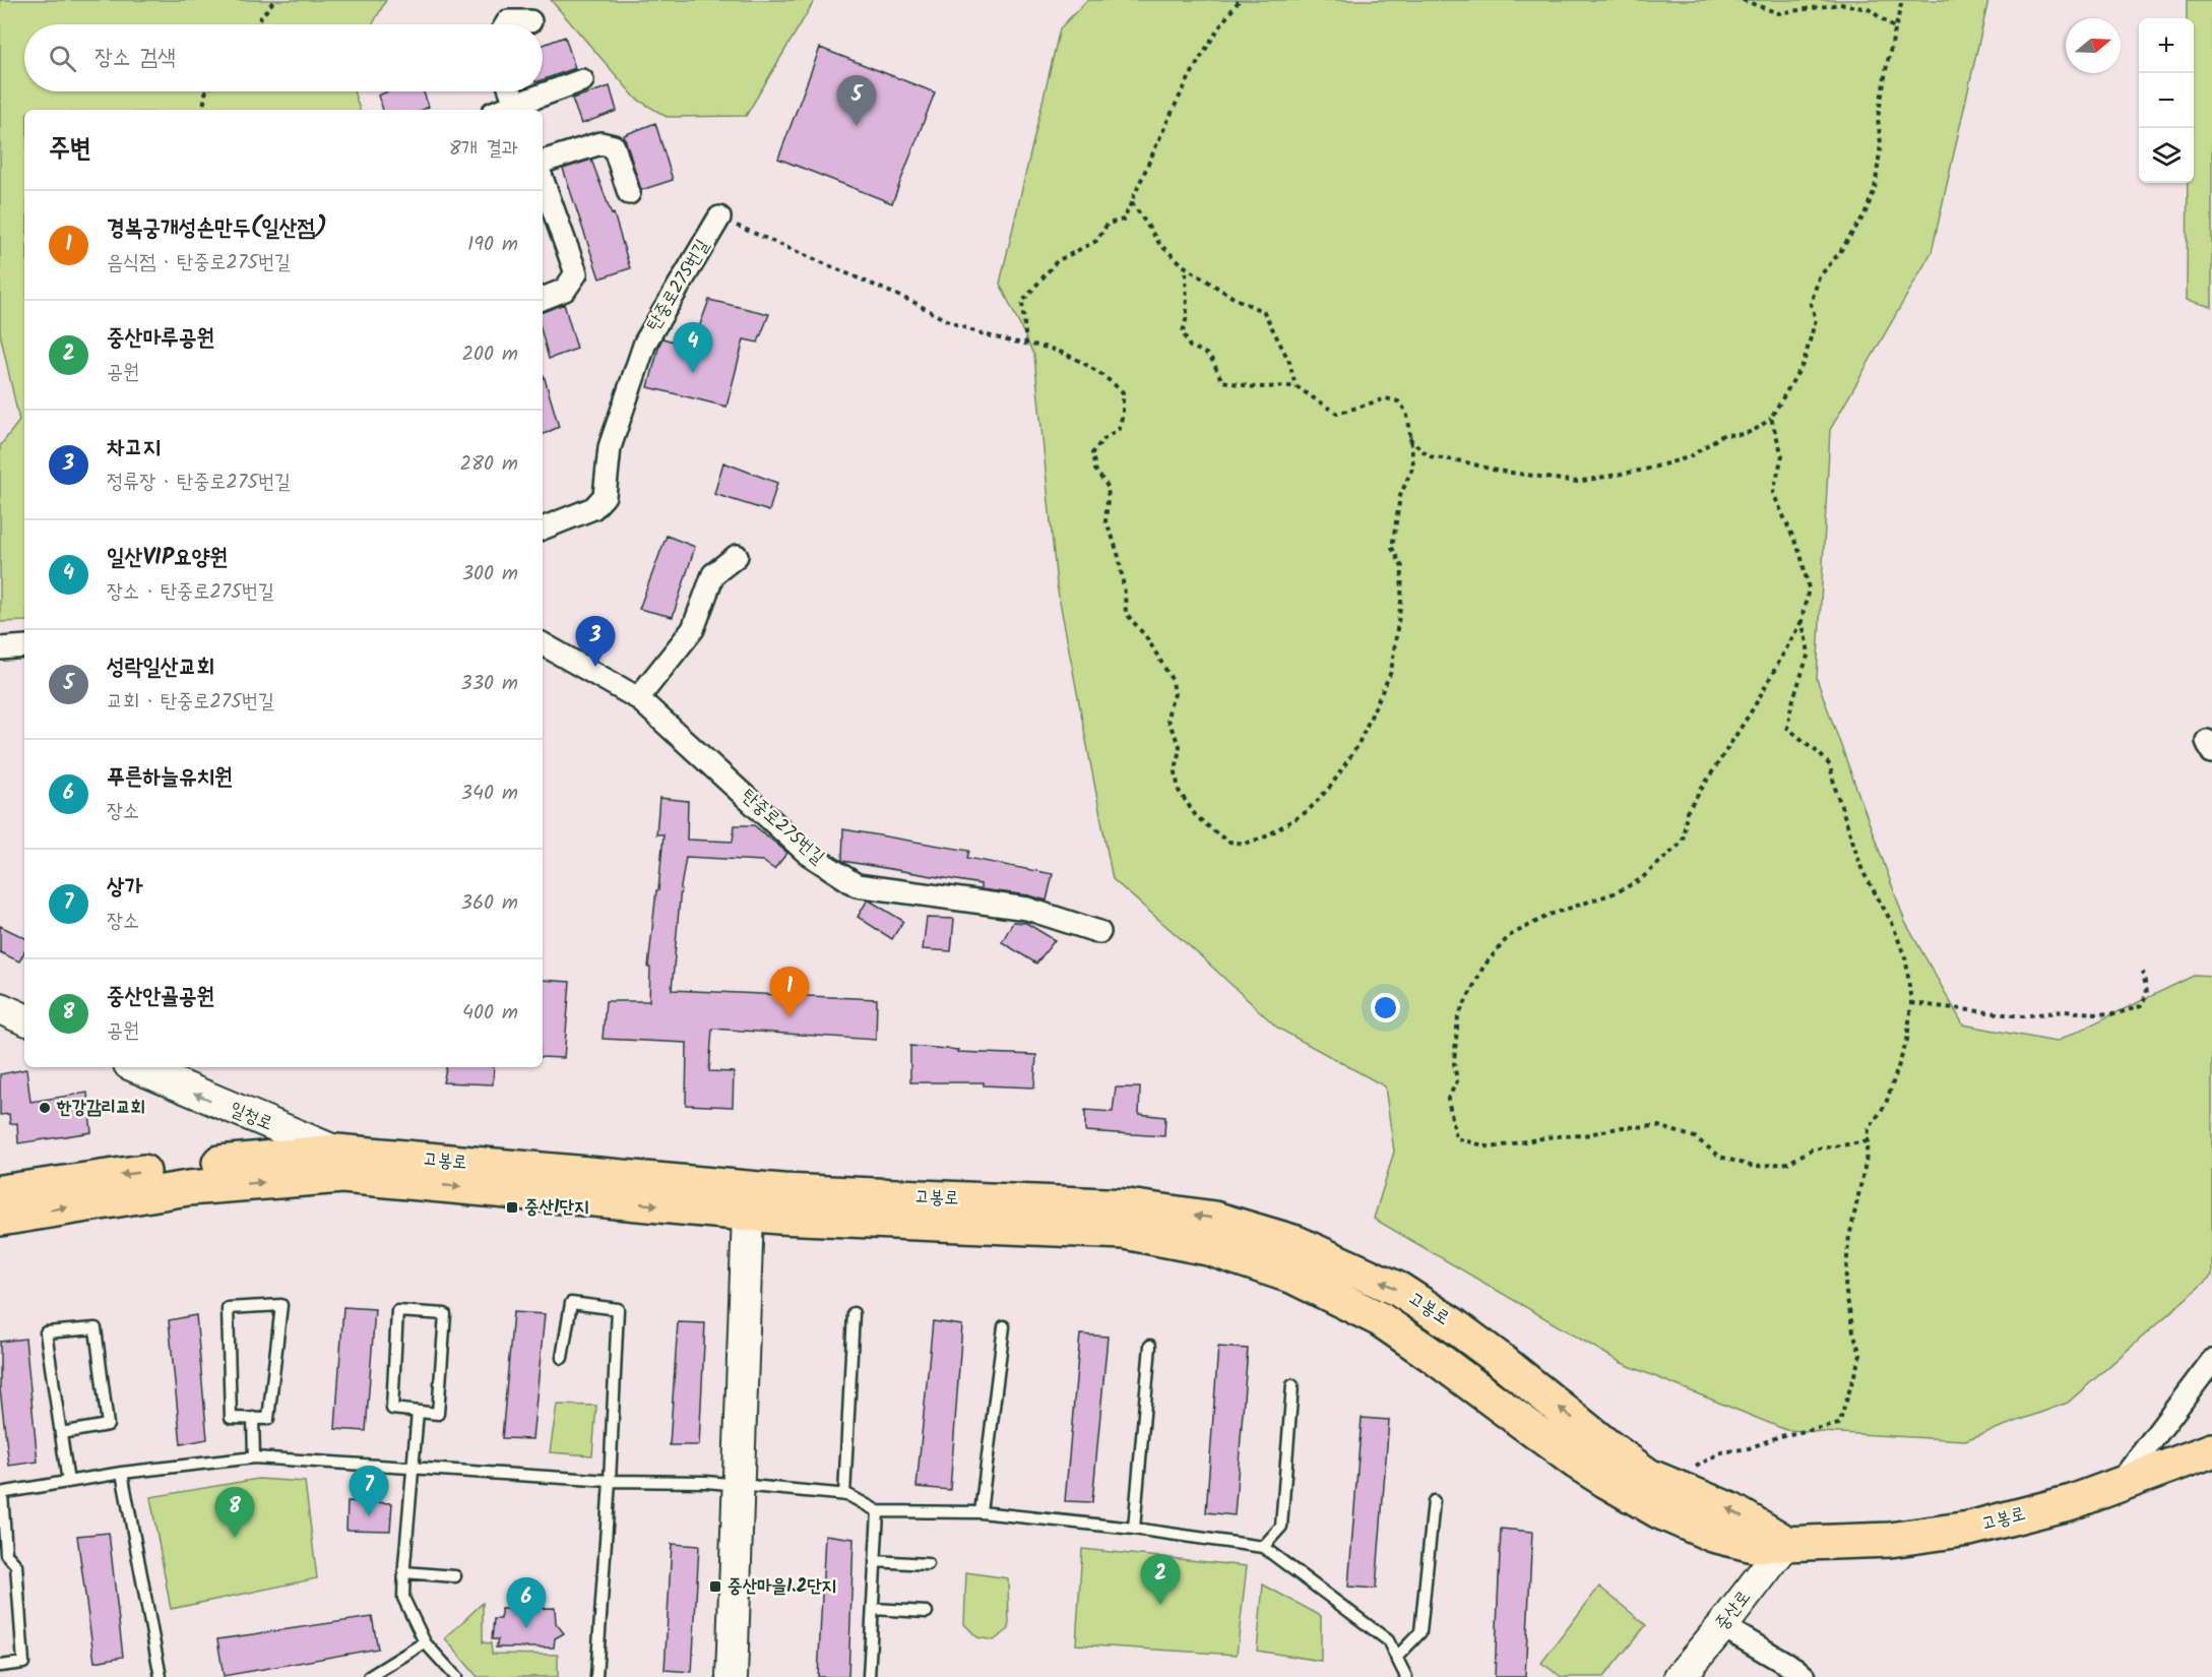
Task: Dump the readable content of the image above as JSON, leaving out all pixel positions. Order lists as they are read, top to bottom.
{
  "streets": {
    "main road": ["고봉로"],
    "street": ["탄중로275번길", "일청로", "중산로"]
  },
  "crossings": [
    ["일청로", "고봉로"],
    ["고봉로", "중산로"]
  ],
  "one_way": ["일청로"],
  "places": {
    "other": ["한강감리교회"],
    "transit": ["중산1단지", "중산마을1.2단지"]
  },
  "north": "right",
  "page": {
    "map_buttons": ["+", "−"],
    "search": "장소 검색",
    "pins": [
      "5",
      "4",
      "3",
      "1",
      "7",
      "8",
      "2",
      "6"
    ],
    "heading": ["주변", "8개 결과"],
    "list": [
      {
        "mark": "1",
        "name": "경복궁개성손만두(일산점)",
        "note": "음식점 · 탄중로275번길",
        "value": "190 m"
      },
      {
        "mark": "2",
        "name": "중산마루공원",
        "note": "공원",
        "value": "200 m"
      },
      {
        "mark": "3",
        "name": "차고지",
        "note": "정류장 · 탄중로275번길",
        "value": "280 m"
      },
      {
        "mark": "4",
        "name": "일산VIP요양원",
        "note": "장소 · 탄중로275번길",
        "value": "300 m"
      },
      {
        "mark": "5",
        "name": "성락일산교회",
        "note": "교회 · 탄중로275번길",
        "value": "330 m"
      },
      {
        "mark": "6",
        "name": "푸른하늘유치원",
        "note": "장소",
        "value": "340 m"
      },
      {
        "mark": "7",
        "name": "상가",
        "note": "장소",
        "value": "360 m"
      },
      {
        "mark": "8",
        "name": "중산안골공원",
        "note": "공원",
        "value": "400 m"
      }
    ]
  }
}
